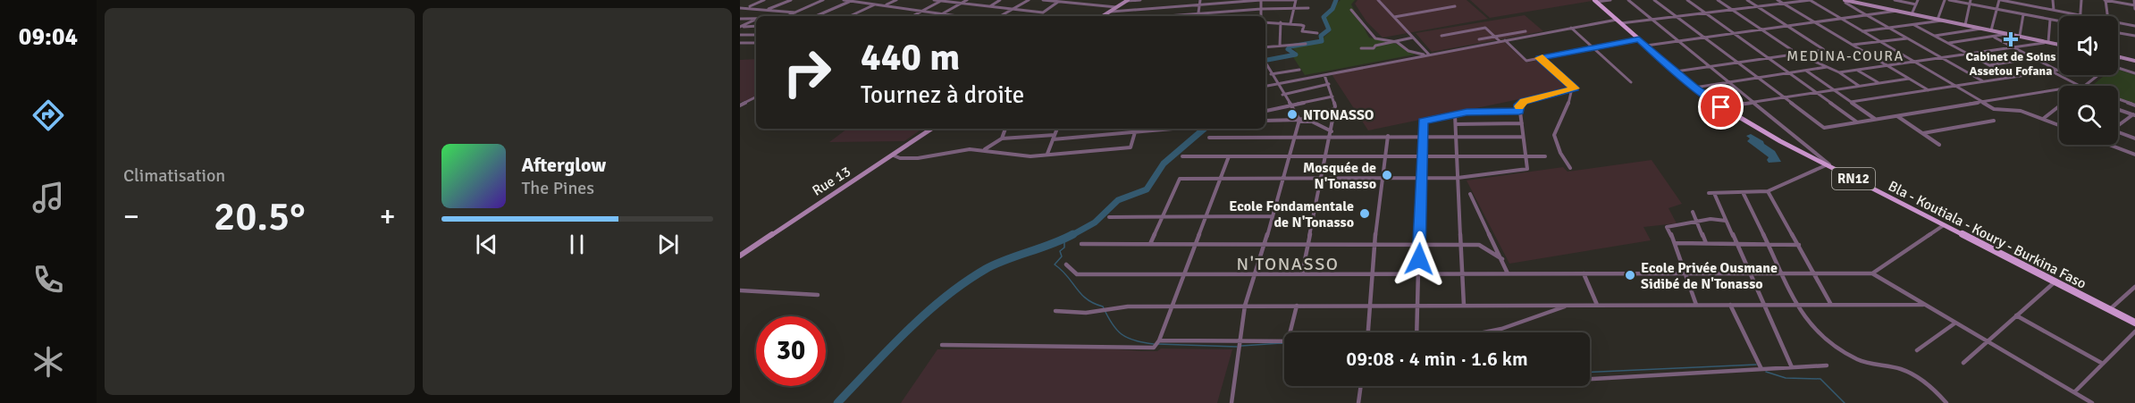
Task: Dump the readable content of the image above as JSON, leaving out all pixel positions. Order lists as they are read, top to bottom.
{
  "streets": {
    "main road": ["RN12", "Bla - Koutiala - Koury - Burkina Faso"],
    "street": ["Rue 13"]
  },
  "districts": ["MEDINA-COURA", "N'TONASSO"],
  "places": {
    "health": ["Cabinet de Soins Assetou Fofana"],
    "other": [
      "NTONASSO",
      "Mosquée de N'Tonasso",
      "Ecole Fondamentale de N'Tonasso",
      "Ecole Privée Ousmane Sidibé de N'Tonasso"
    ]
  },
  "page": {
    "tabs": "09:04",
    "tile": "Climatisation",
    "turn": ["440 m", "Tournez à droite"],
    "song": ["Afterglow", "The Pines"],
    "heat": ["−", "20.5°", "+"],
    "limit": "30",
    "trip": "09:08 · 4 min · 1.6 km"
  }
}
